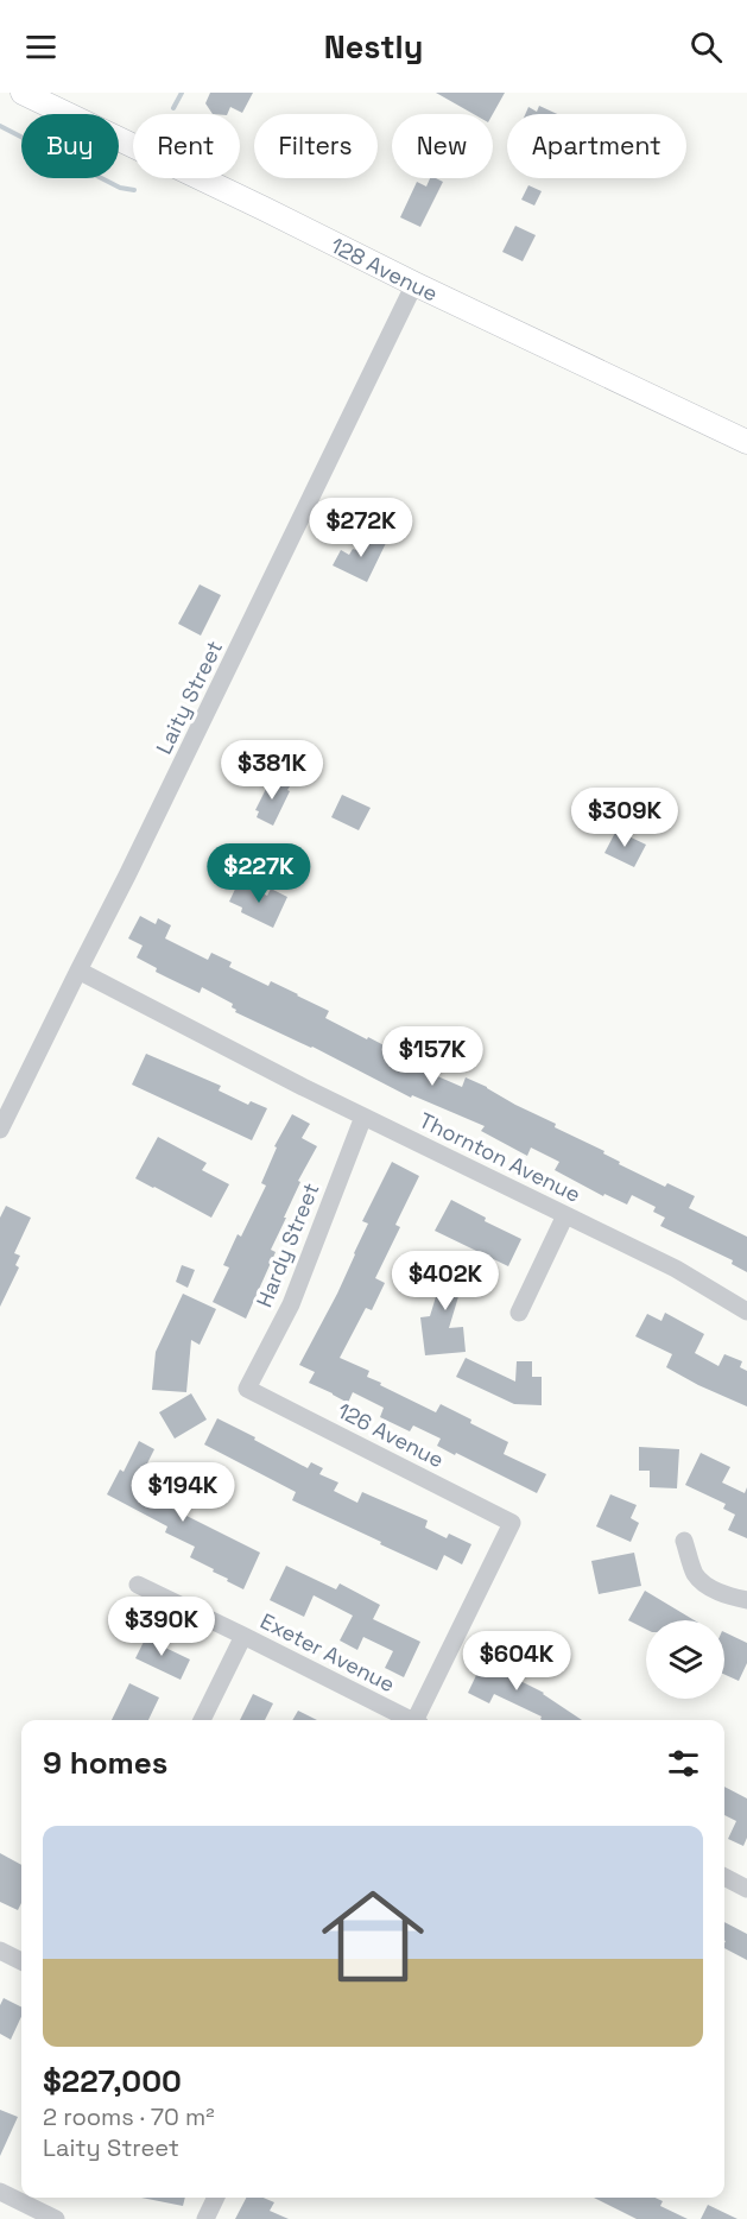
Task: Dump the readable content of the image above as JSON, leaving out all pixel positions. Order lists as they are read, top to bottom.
{
  "streets": {
    "main road": ["128 Avenue"],
    "street": [
      "Laity Street",
      "Thornton Avenue",
      "Hardy Street",
      "126 Avenue",
      "Exeter Avenue"
    ]
  },
  "crossings": [
    ["128 Avenue", "Laity Street"],
    ["Laity Street", "Thornton Avenue"],
    ["Thornton Avenue", "Hardy Street"],
    ["Hardy Street", "126 Avenue"]
  ],
  "page": {
    "header": "Nestly",
    "chip": [
      "Buy",
      "Rent",
      "Filters",
      "New",
      "Apartment"
    ],
    "price": [
      "$272K",
      "$381K",
      "$309K",
      "$227K",
      "$157K",
      "$402K",
      "$194K",
      "$390K",
      "$604K"
    ],
    "heading": "9 homes",
    "list": [
      {
        "name": "$227,000",
        "note": "2 rooms · 70 m² · Laity Street"
      }
    ]
  }
}
